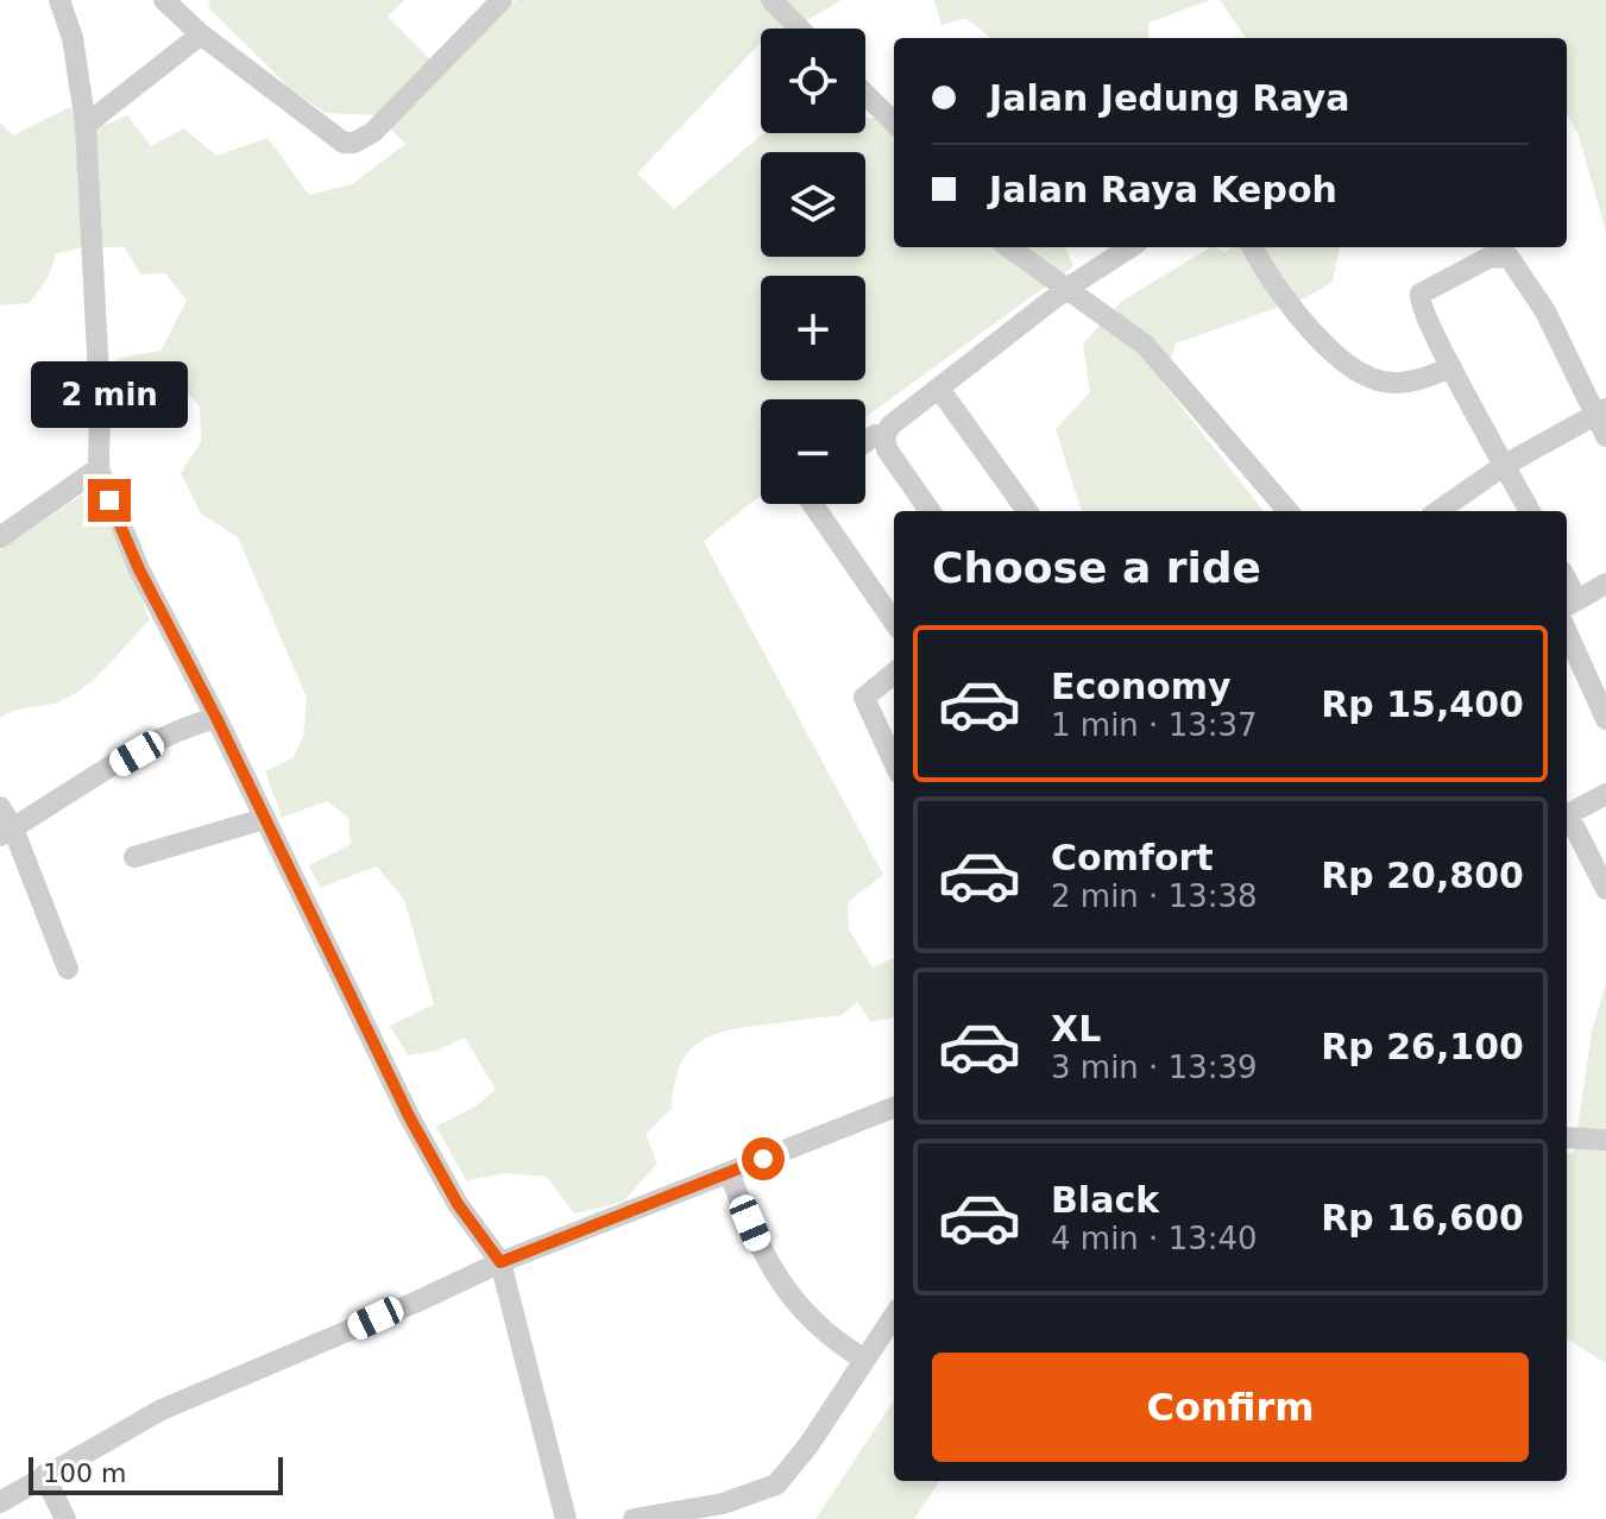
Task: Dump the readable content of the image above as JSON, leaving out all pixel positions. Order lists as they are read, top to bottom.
{
  "scale_bar": "100 m",
  "page": {
    "map_buttons": ["+", "−"],
    "banner": ["Jalan Jedung Raya", "Jalan Raya Kepoh"],
    "bubble": "2 min",
    "heading": "Choose a ride",
    "list": [
      {
        "name": "Economy",
        "note": "1 min · 13:37",
        "value": "Rp 15,400"
      },
      {
        "name": "Comfort",
        "note": "2 min · 13:38",
        "value": "Rp 20,800"
      },
      {
        "name": "XL",
        "note": "3 min · 13:39",
        "value": "Rp 26,100"
      },
      {
        "name": "Black",
        "note": "4 min · 13:40",
        "value": "Rp 16,600"
      }
    ],
    "buttons": "Confirm",
    "scale": "100 m"
  }
}
